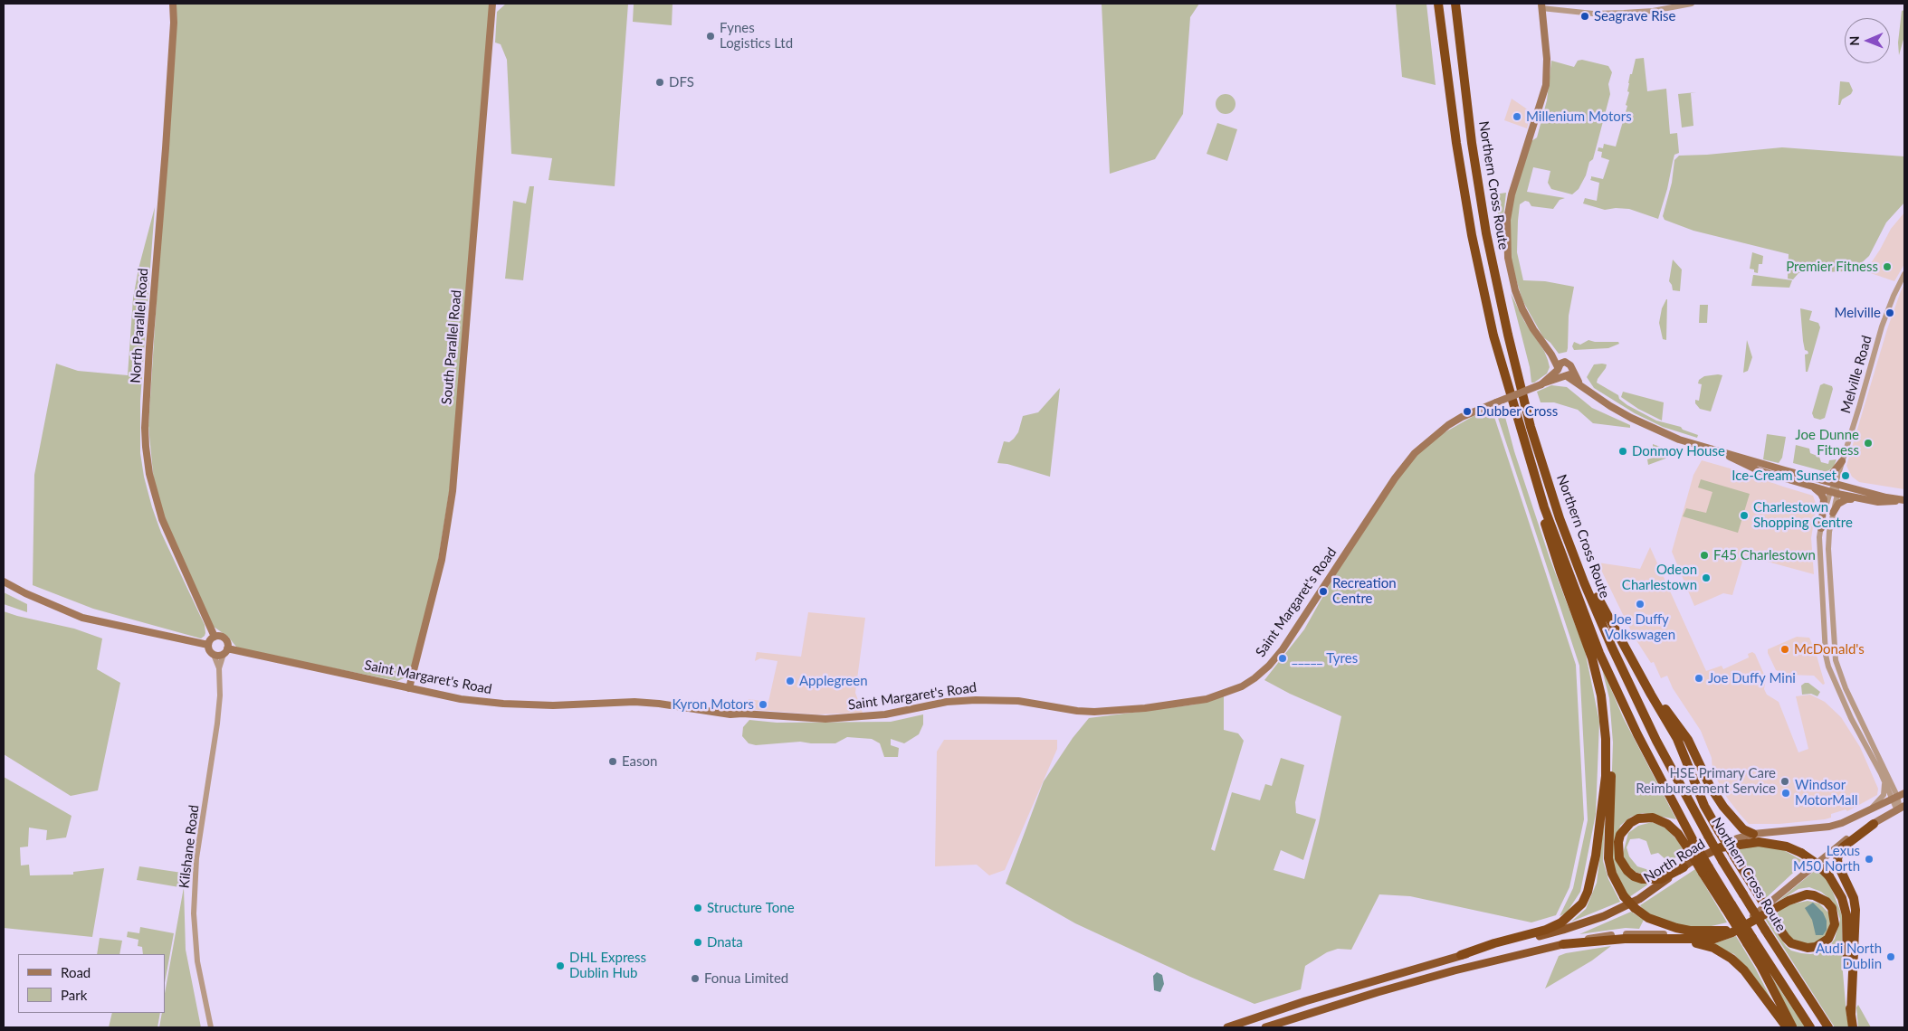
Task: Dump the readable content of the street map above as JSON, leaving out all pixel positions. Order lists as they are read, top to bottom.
{
  "streets": {
    "highway": ["Northern Cross Route", "North Road"],
    "main road": ["North Parallel Road", "South Parallel Road", "Saint Margaret's Road"],
    "street": ["Melville Road", "Kilshane Road"]
  },
  "crossings": [
    ["North Parallel Road", "Saint Margaret's Road"],
    ["North Parallel Road", "Kilshane Road"],
    ["South Parallel Road", "Saint Margaret's Road"],
    ["Saint Margaret's Road", "Kilshane Road"]
  ],
  "places": [
    "Seagrave Rise",
    "Fynes Logistics Ltd",
    "DFS",
    "Millenium Motors",
    "Premier Fitness",
    "Melville",
    "Dubber Cross",
    "Joe Dunne Fitness",
    "Donmoy House",
    "Ice-Cream Sunset",
    "Charlestown Shopping Centre",
    "F45 Charlestown",
    "Odeon Charlestown",
    "Recreation Centre",
    "Joe Duffy Volkswagen",
    "McDonald's",
    "_____ Tyres",
    "Joe Duffy Mini",
    "Applegreen",
    "Kyron Motors",
    "Eason",
    "HSE Primary Care Reimbursement Service",
    "Windsor MotorMall",
    "Lexus M50 North",
    "Structure Tone",
    "Dnata",
    "Audi North Dublin",
    "DHL Express Dublin Hub",
    "Fonua Limited"
  ],
  "legend": ["Road", "Park"],
  "north": "left"
}
